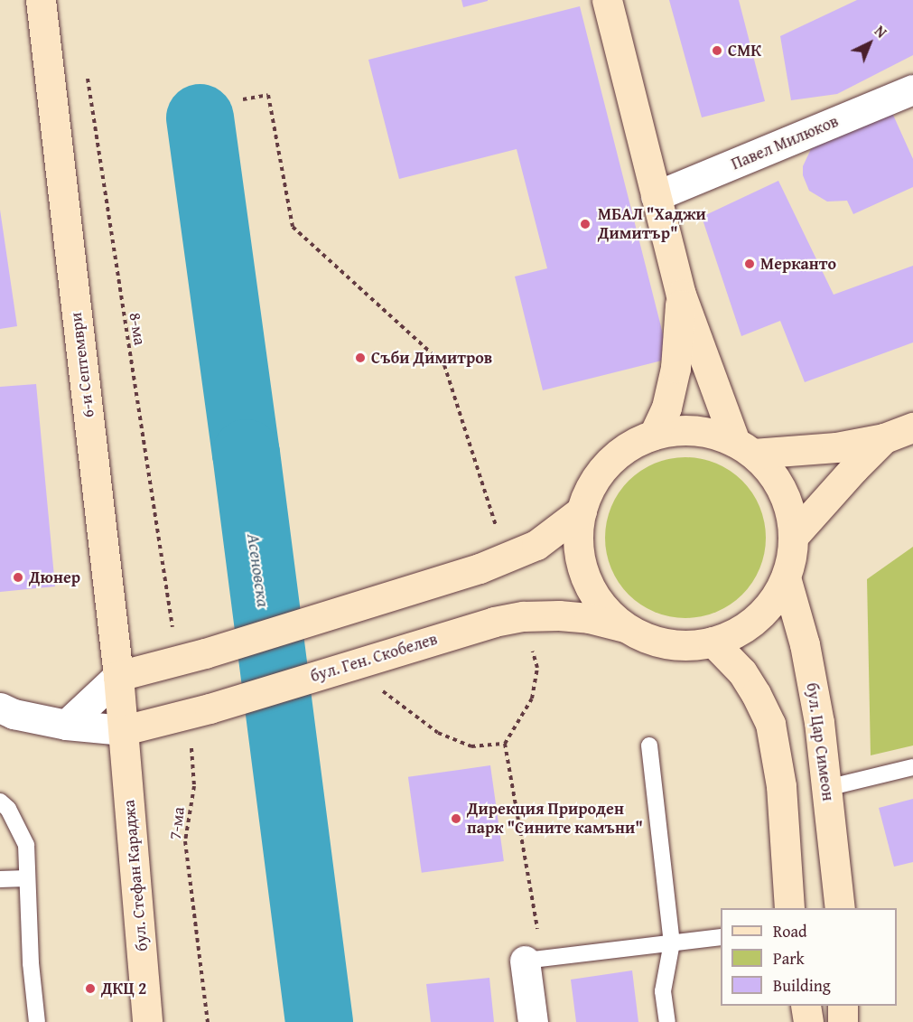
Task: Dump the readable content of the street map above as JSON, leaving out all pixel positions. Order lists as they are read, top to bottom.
{
  "streets": {
    "main road": [
      "6-и Септември",
      "бул. Ген. Скобелев",
      "бул. Цар Симеон",
      "бул. Стефан Караджа"
    ],
    "street": ["Павел Милюков"],
    "path": ["8-ма", "7-ма"]
  },
  "crossings": [
    ["6-и Септември", "бул. Ген. Скобелев"],
    ["6-и Септември", "бул. Стефан Караджа"],
    ["бул. Ген. Скобелев", "7-ма"],
    ["бул. Ген. Скобелев", "бул. Стефан Караджа"]
  ],
  "water": ["Асеновска"],
  "places": [
    "СМК",
    "МБАЛ \"Хаджи Димитър\"",
    "Мерканто",
    "Съби Димитров",
    "Дюнер",
    "Дирекция Природен парк \"Сините камъни\"",
    "ДКЦ 2"
  ],
  "legend": ["Road", "Park", "Building"],
  "north": "top right"
}
